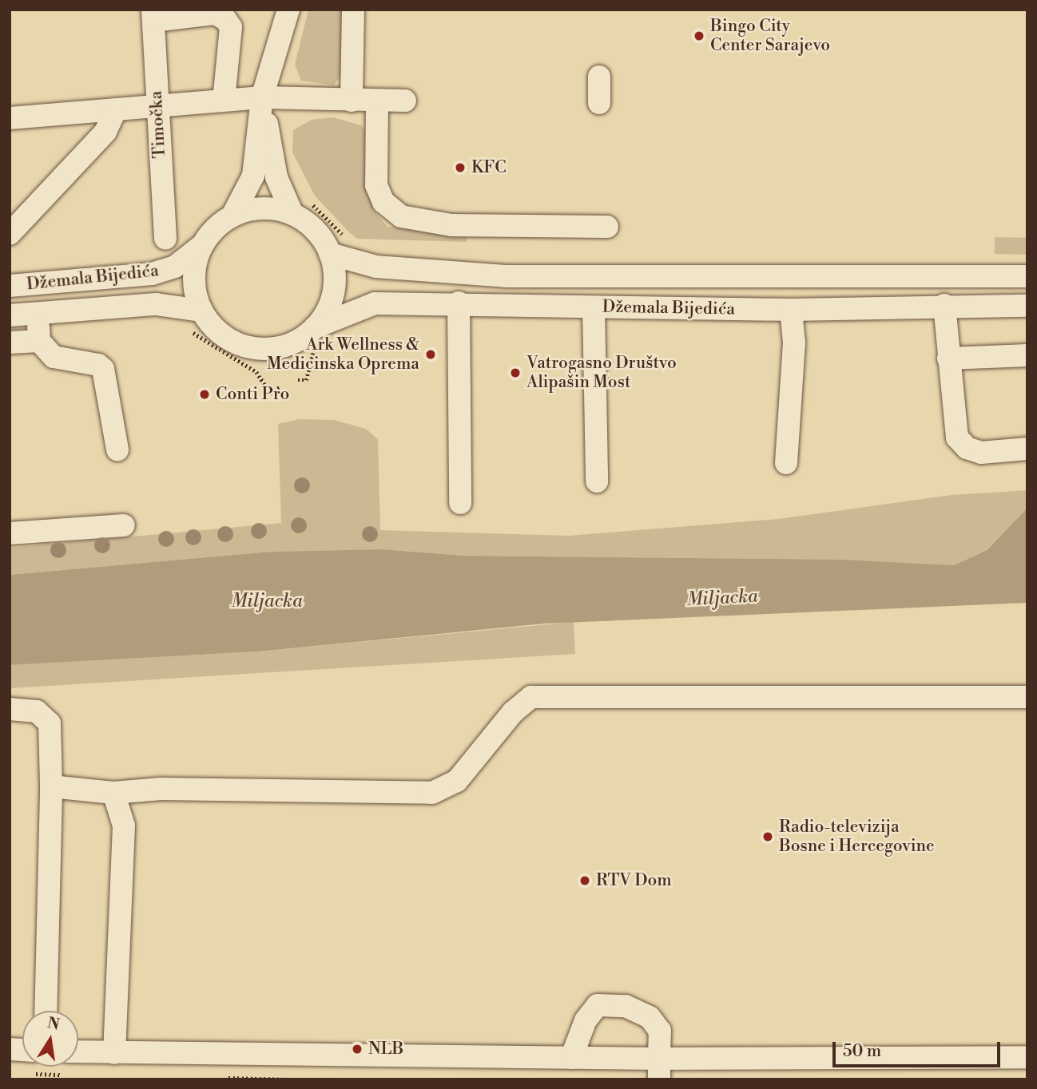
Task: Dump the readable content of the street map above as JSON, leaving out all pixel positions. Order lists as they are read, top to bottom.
{
  "streets": {
    "street": ["Timočka", "Džemala Bijedića"]
  },
  "water": ["Miljacka"],
  "places": [
    "Bingo City Center Sarajevo",
    "KFC",
    "Ark Wellness & Medicinska Oprema",
    "Vatrogasno Društvo Alipašin Most",
    "Conti Pro",
    "Radio-televizija Bosne i Hercegovine",
    "RTV Dom",
    "NLB"
  ],
  "scale_bar": "50 m",
  "north": "top"
}
